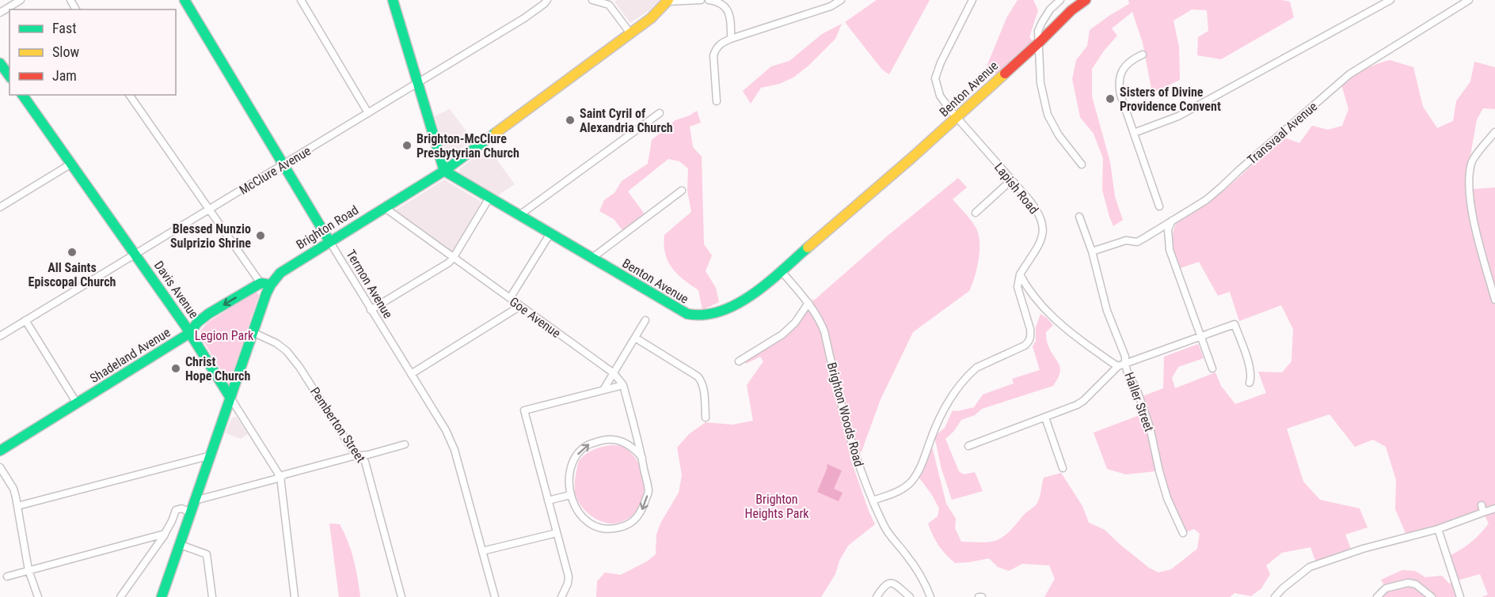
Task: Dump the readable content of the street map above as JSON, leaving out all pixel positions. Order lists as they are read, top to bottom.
{
  "streets": {
    "street": [
      "Benton Avenue",
      "Transvaal Avenue",
      "McClure Avenue",
      "Lapish Road",
      "Brighton Road",
      "Termon Avenue",
      "Davis Avenue",
      "Goe Avenue",
      "Shadeland Avenue",
      "Haller Street",
      "Brighton Woods Road",
      "Pemberton Street"
    ]
  },
  "crossings": [
    ["Benton Avenue", "Lapish Road"],
    ["Benton Avenue", "Brighton Road"],
    ["Benton Avenue", "Brighton Woods Road"],
    ["Transvaal Avenue", "Haller Street"],
    ["McClure Avenue", "Termon Avenue"],
    ["McClure Avenue", "Davis Avenue"],
    ["Brighton Road", "Termon Avenue"],
    ["Brighton Road", "Davis Avenue"],
    ["Brighton Road", "Goe Avenue"],
    ["Brighton Road", "Shadeland Avenue"],
    ["Brighton Road", "Pemberton Street"],
    ["Davis Avenue", "Shadeland Avenue"]
  ],
  "parks": ["Legion Park", "Brighton Heights Park"],
  "places": [
    "Sisters of Divine Providence Convent",
    "Saint Cyril of Alexandria Church",
    "Brighton-McClure Presbytyrian Church",
    "Blessed Nunzio Sulprizio Shrine",
    "All Saints Episcopal Church",
    "Christ Hope Church"
  ],
  "legend": ["Fast", "Slow", "Jam"]
}
